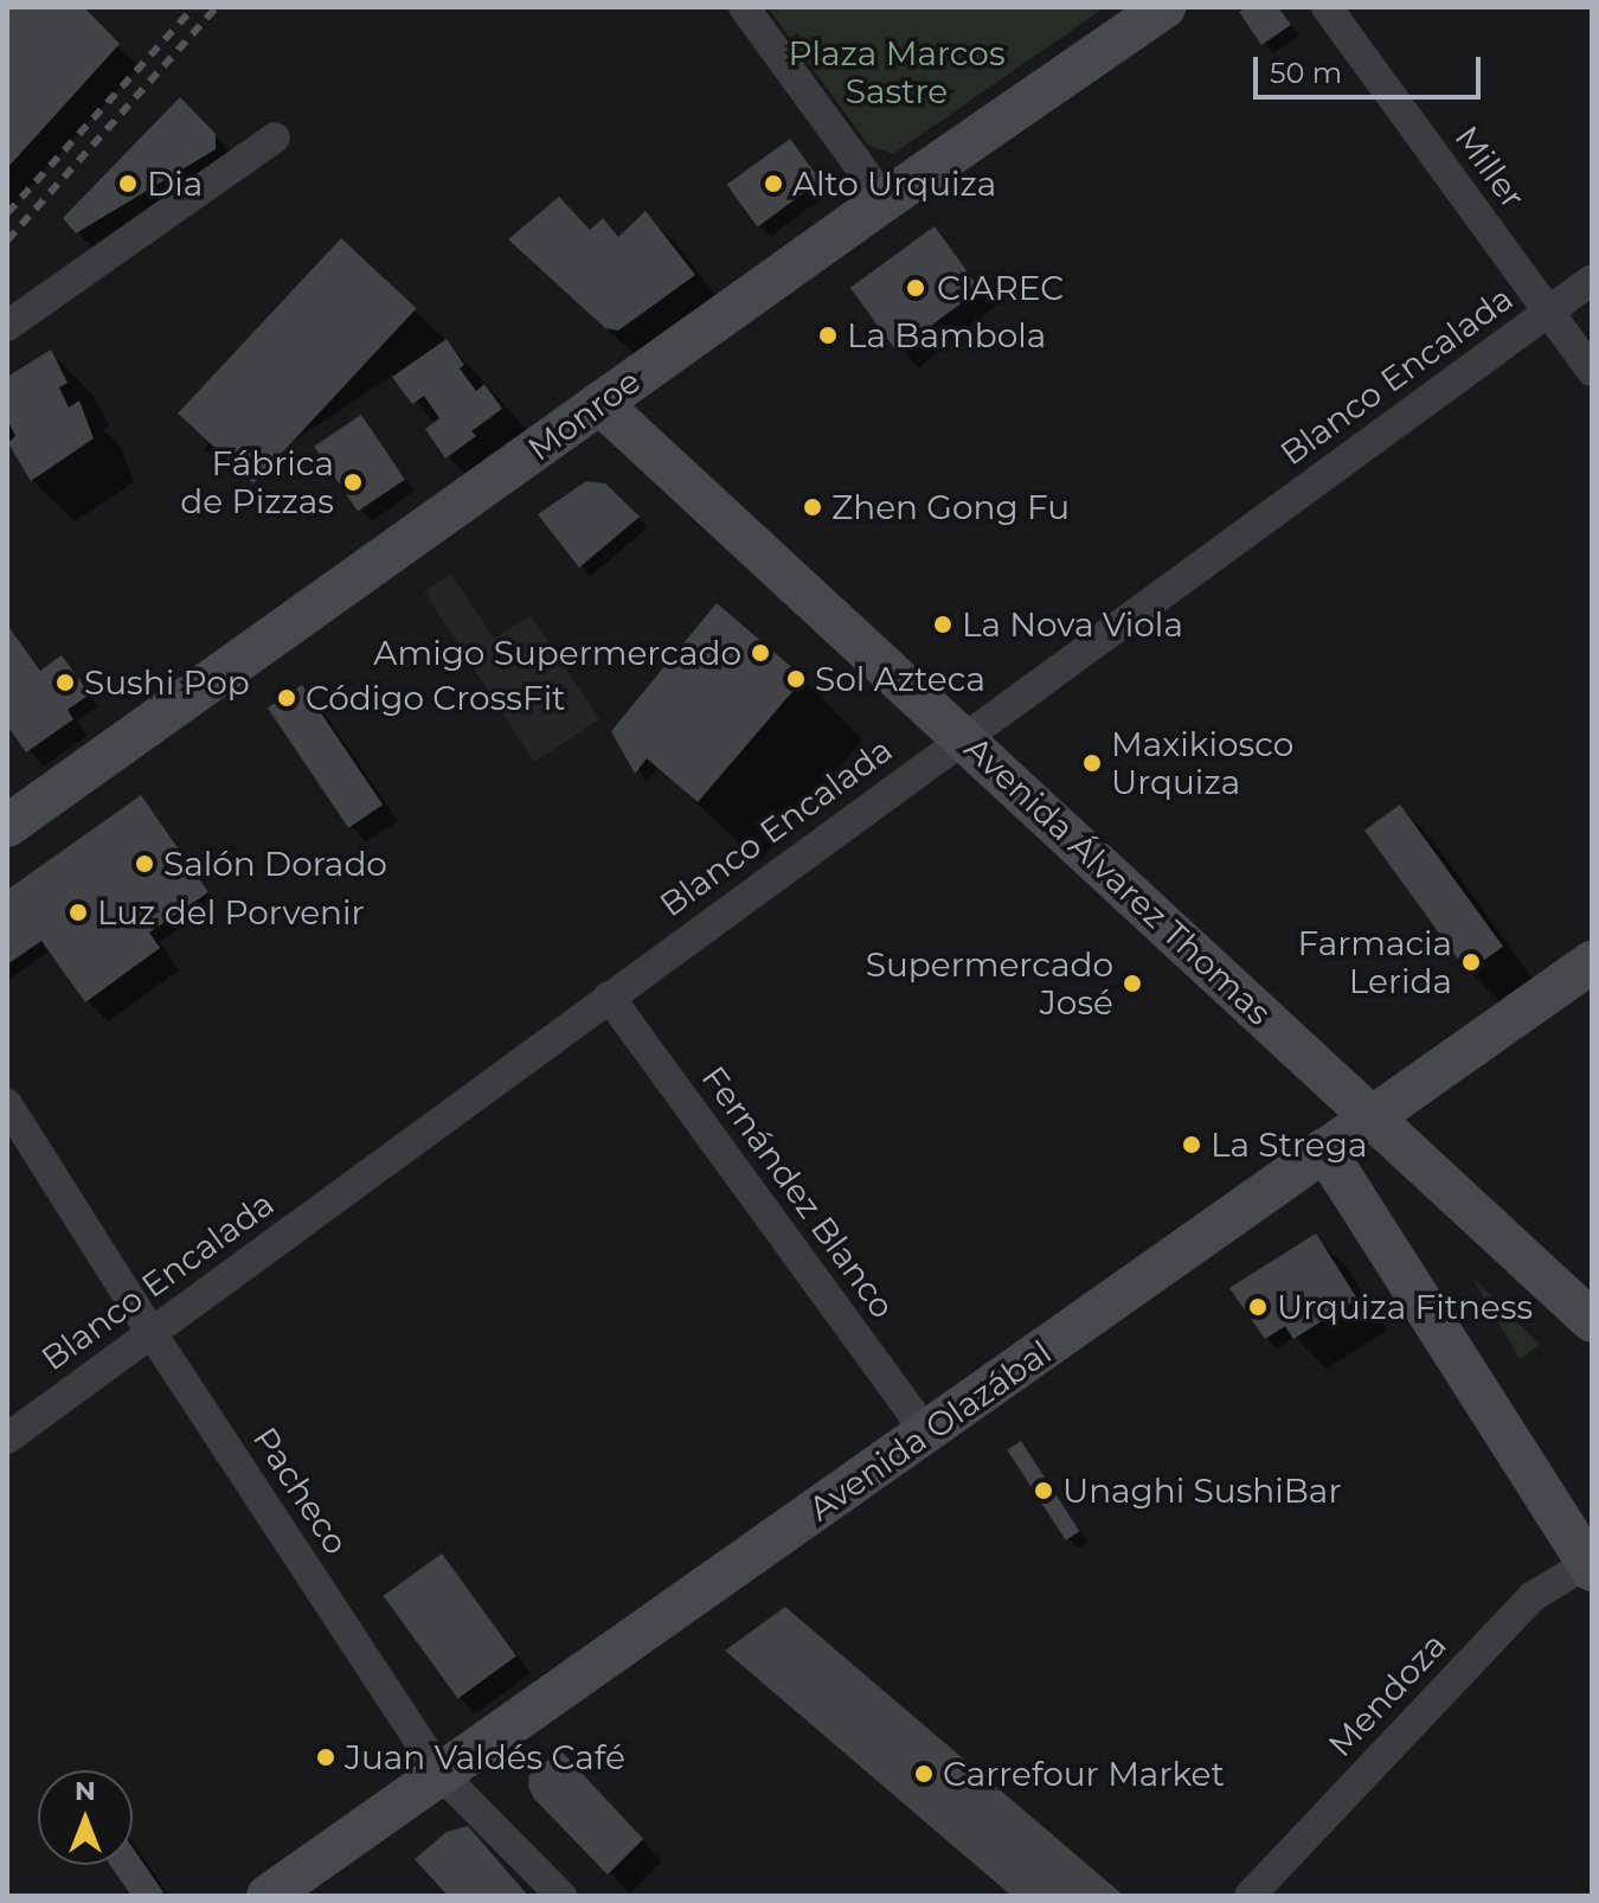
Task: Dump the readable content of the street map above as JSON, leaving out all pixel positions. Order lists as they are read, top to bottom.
{
  "streets": {
    "main road": ["Monroe", "Avenida Álvarez Thomas", "Avenida Olazábal"],
    "street": [
      "Miller",
      "Blanco Encalada",
      "Fernández Blanco",
      "Pacheco",
      "Mendoza"
    ]
  },
  "crossings": [
    ["Miller", "Blanco Encalada"],
    ["Blanco Encalada", "Avenida Álvarez Thomas"],
    ["Blanco Encalada", "Fernández Blanco"],
    ["Blanco Encalada", "Pacheco"],
    ["Monroe", "Avenida Álvarez Thomas"],
    ["Avenida Álvarez Thomas", "Avenida Olazábal"],
    ["Fernández Blanco", "Avenida Olazábal"],
    ["Avenida Olazábal", "Pacheco"]
  ],
  "parks": ["Plaza Marcos Sastre"],
  "places": [
    "Dia",
    "Alto Urquiza",
    "CIAREC",
    "La Bambola",
    "Fábrica de Pizzas",
    "Zhen Gong Fu",
    "La Nova Viola",
    "Amigo Supermercado",
    "Sol Azteca",
    "Sushi Pop",
    "Código CrossFit",
    "Maxikiosco Urquiza",
    "Salón Dorado",
    "Luz del Porvenir",
    "Farmacia Lerida",
    "Supermercado José",
    "La Strega",
    "Urquiza Fitness",
    "Unaghi SushiBar",
    "Juan Valdés Café",
    "Carrefour Market"
  ],
  "scale_bar": "50 m",
  "north": "top"
}
